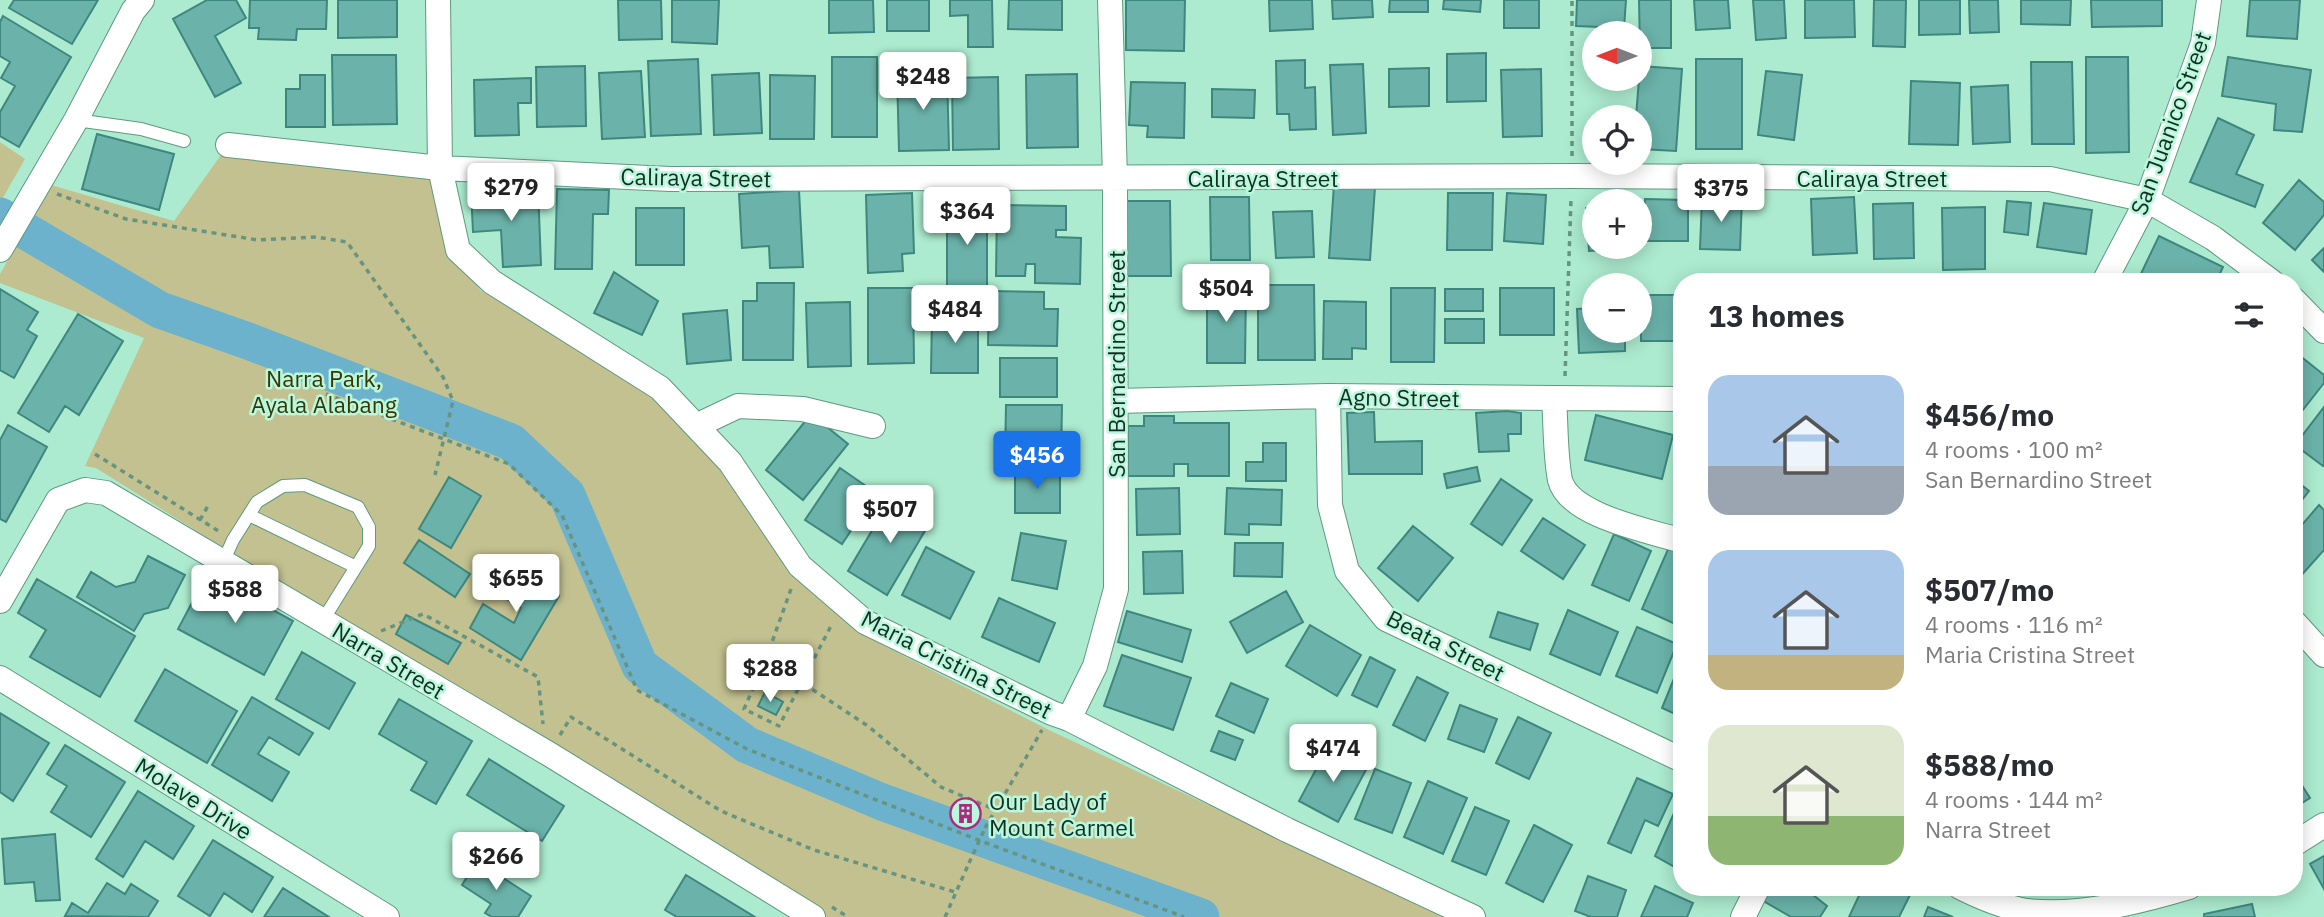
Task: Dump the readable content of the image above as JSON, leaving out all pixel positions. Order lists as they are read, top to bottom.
{
  "streets": {
    "street": [
      "San Juanico Street",
      "Caliraya Street",
      "San Bernardino Street",
      "Agno Street",
      "Beata Street",
      "Narra Street",
      "Maria Cristina Street",
      "Molave Drive"
    ]
  },
  "crossings": [
    ["San Juanico Street", "Caliraya Street"],
    ["Caliraya Street", "San Bernardino Street"],
    ["Caliraya Street", "Maria Cristina Street"],
    ["San Bernardino Street", "Agno Street"],
    ["San Bernardino Street", "Maria Cristina Street"],
    ["Agno Street", "Beata Street"]
  ],
  "parks": ["Narra Park, Ayala Alabang"],
  "places": {
    "building": ["Our Lady of Mount Carmel"]
  },
  "north": "left",
  "page": {
    "map_buttons": ["+", "−"],
    "price": [
      "$248",
      "$279",
      "$375",
      "$364",
      "$504",
      "$484",
      "$456",
      "$507",
      "$655",
      "$588",
      "$288",
      "$474",
      "$266"
    ],
    "heading": "13 homes",
    "list": [
      {
        "name": "$456/mo",
        "note": "4 rooms · 100 m² · San Bernardino Street"
      },
      {
        "name": "$507/mo",
        "note": "4 rooms · 116 m² · Maria Cristina Street"
      },
      {
        "name": "$588/mo",
        "note": "4 rooms · 144 m² · Narra Street"
      }
    ]
  }
}
